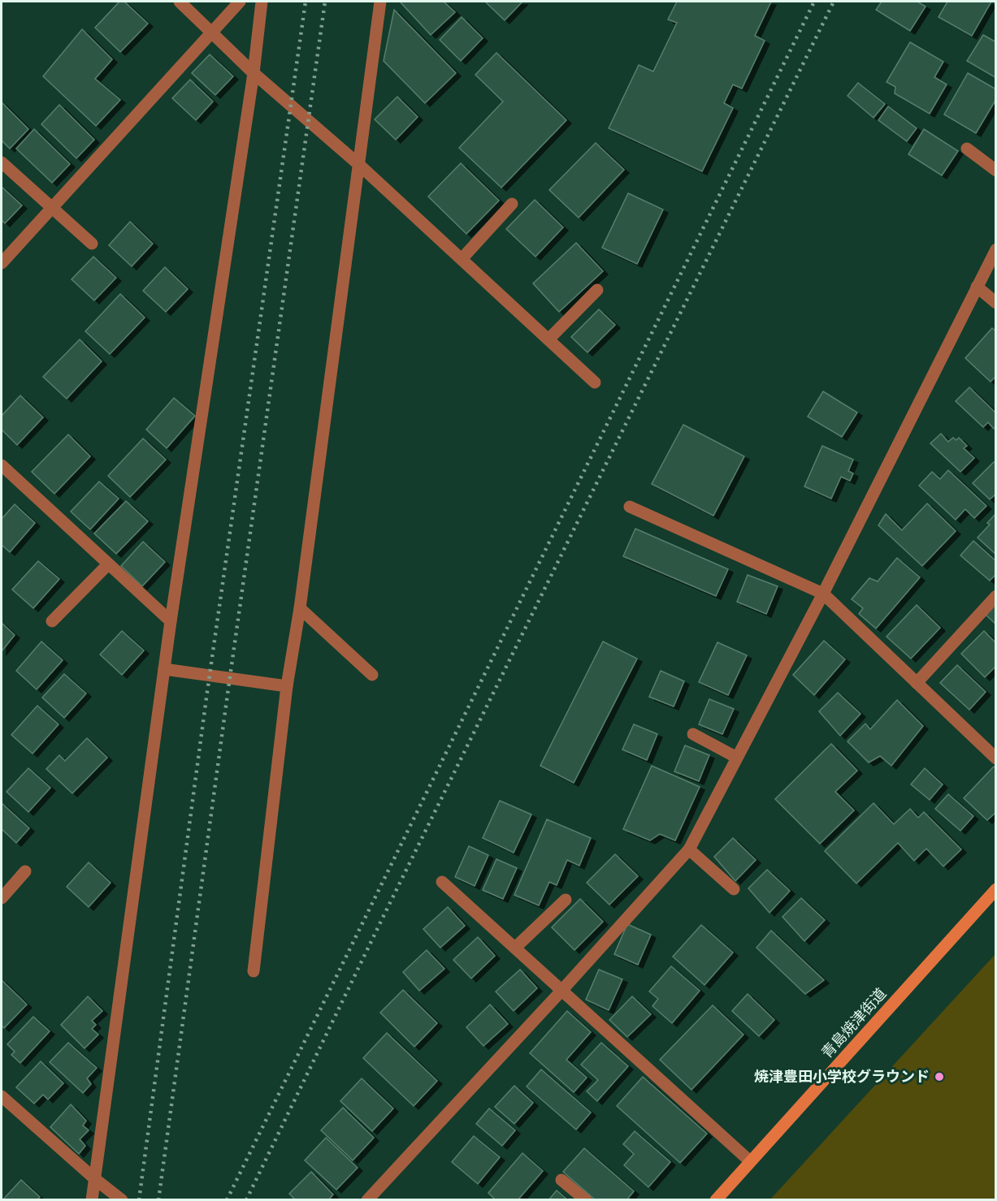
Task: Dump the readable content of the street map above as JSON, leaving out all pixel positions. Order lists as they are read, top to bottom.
{
  "streets": {
    "main road": ["青島焼津街道"]
  },
  "places": ["焼津豊田小学校グラウンド"]
}
